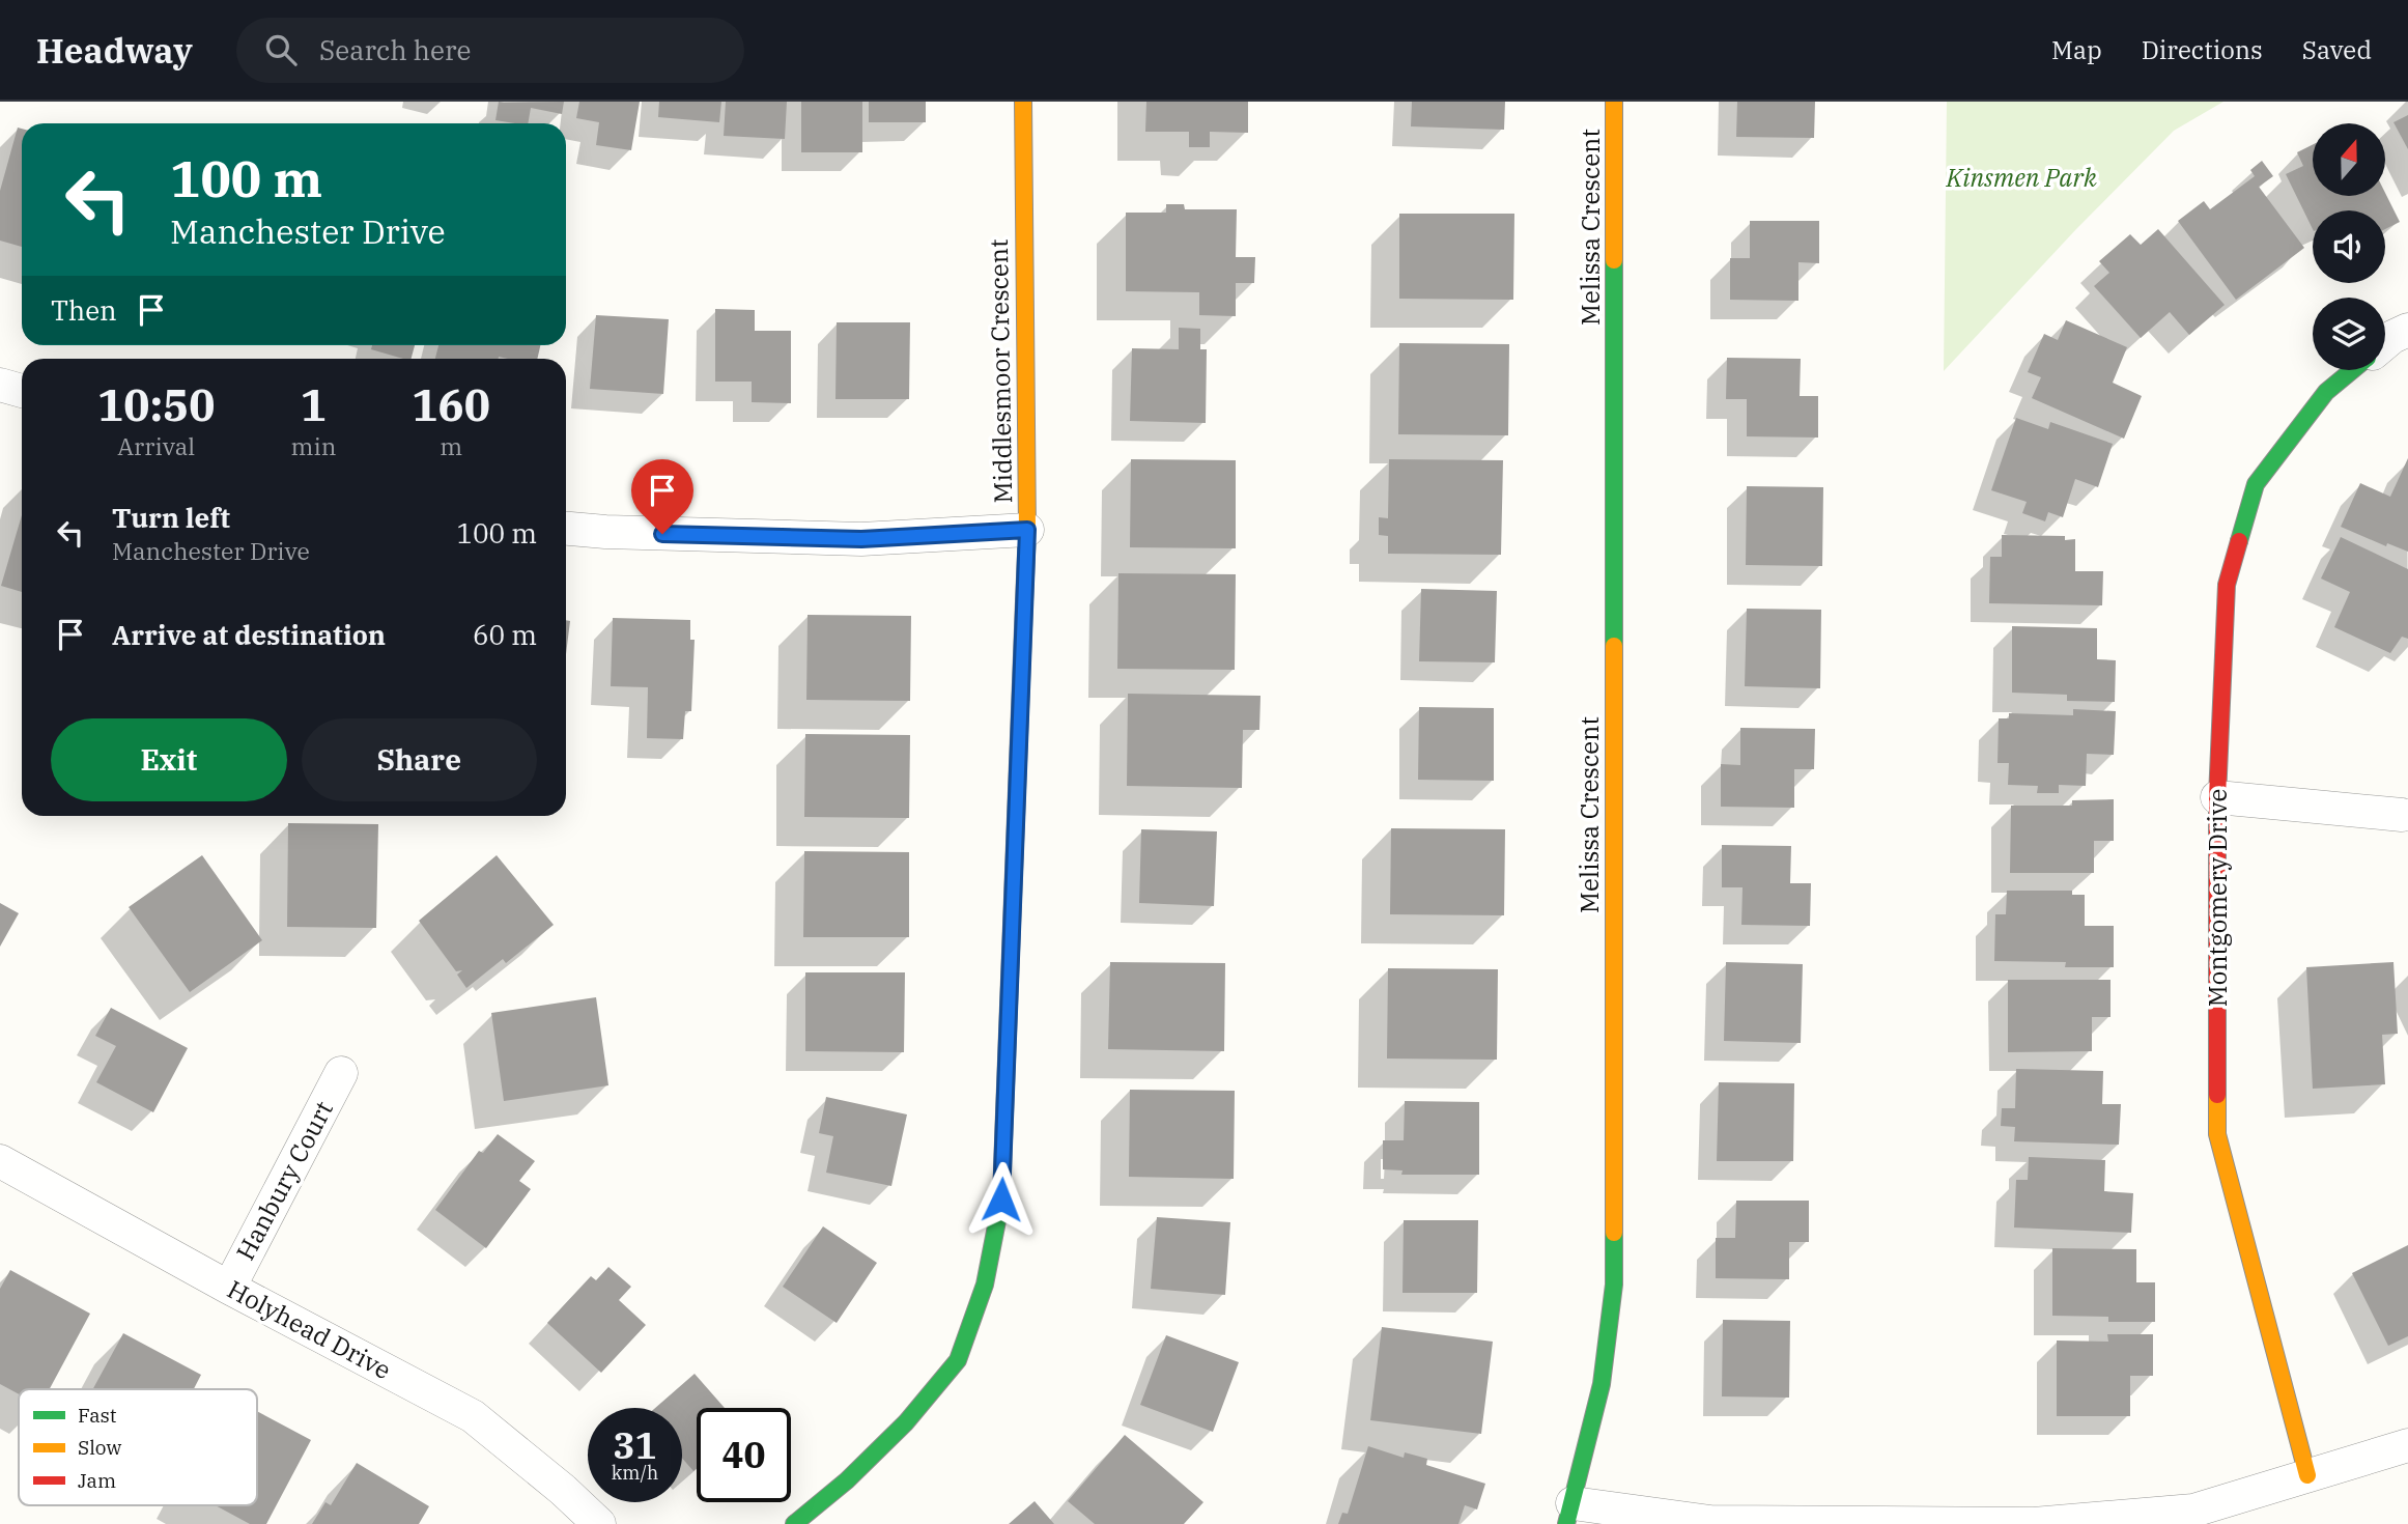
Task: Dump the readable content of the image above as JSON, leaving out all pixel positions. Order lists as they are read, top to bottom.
{
  "streets": {
    "street": [
      "Melissa Crescent",
      "Middlesmoor Crescent",
      "Montgomery Drive",
      "Hanbury Court",
      "Holyhead Drive"
    ]
  },
  "crossings": [
    ["Hanbury Court", "Holyhead Drive"]
  ],
  "parks": ["Kinsmen Park"],
  "legend": ["Fast", "Slow", "Jam"],
  "north": "top",
  "page": {
    "header": "Headway",
    "search": "Search here",
    "nav": ["Map", "Directions", "Saved"],
    "turn": ["100 m", "Manchester Drive"],
    "then": "Then",
    "eta": [
      "10:50",
      "Arrival",
      "1",
      "min",
      "160",
      "m"
    ],
    "list": [
      {
        "name": "Turn left",
        "note": "Manchester Drive",
        "value": "100 m"
      },
      {
        "name": "Arrive at destination",
        "value": "60 m"
      }
    ],
    "buttons": ["Exit", "Share"],
    "speed": "31 km/h",
    "limit": "40"
  }
}
